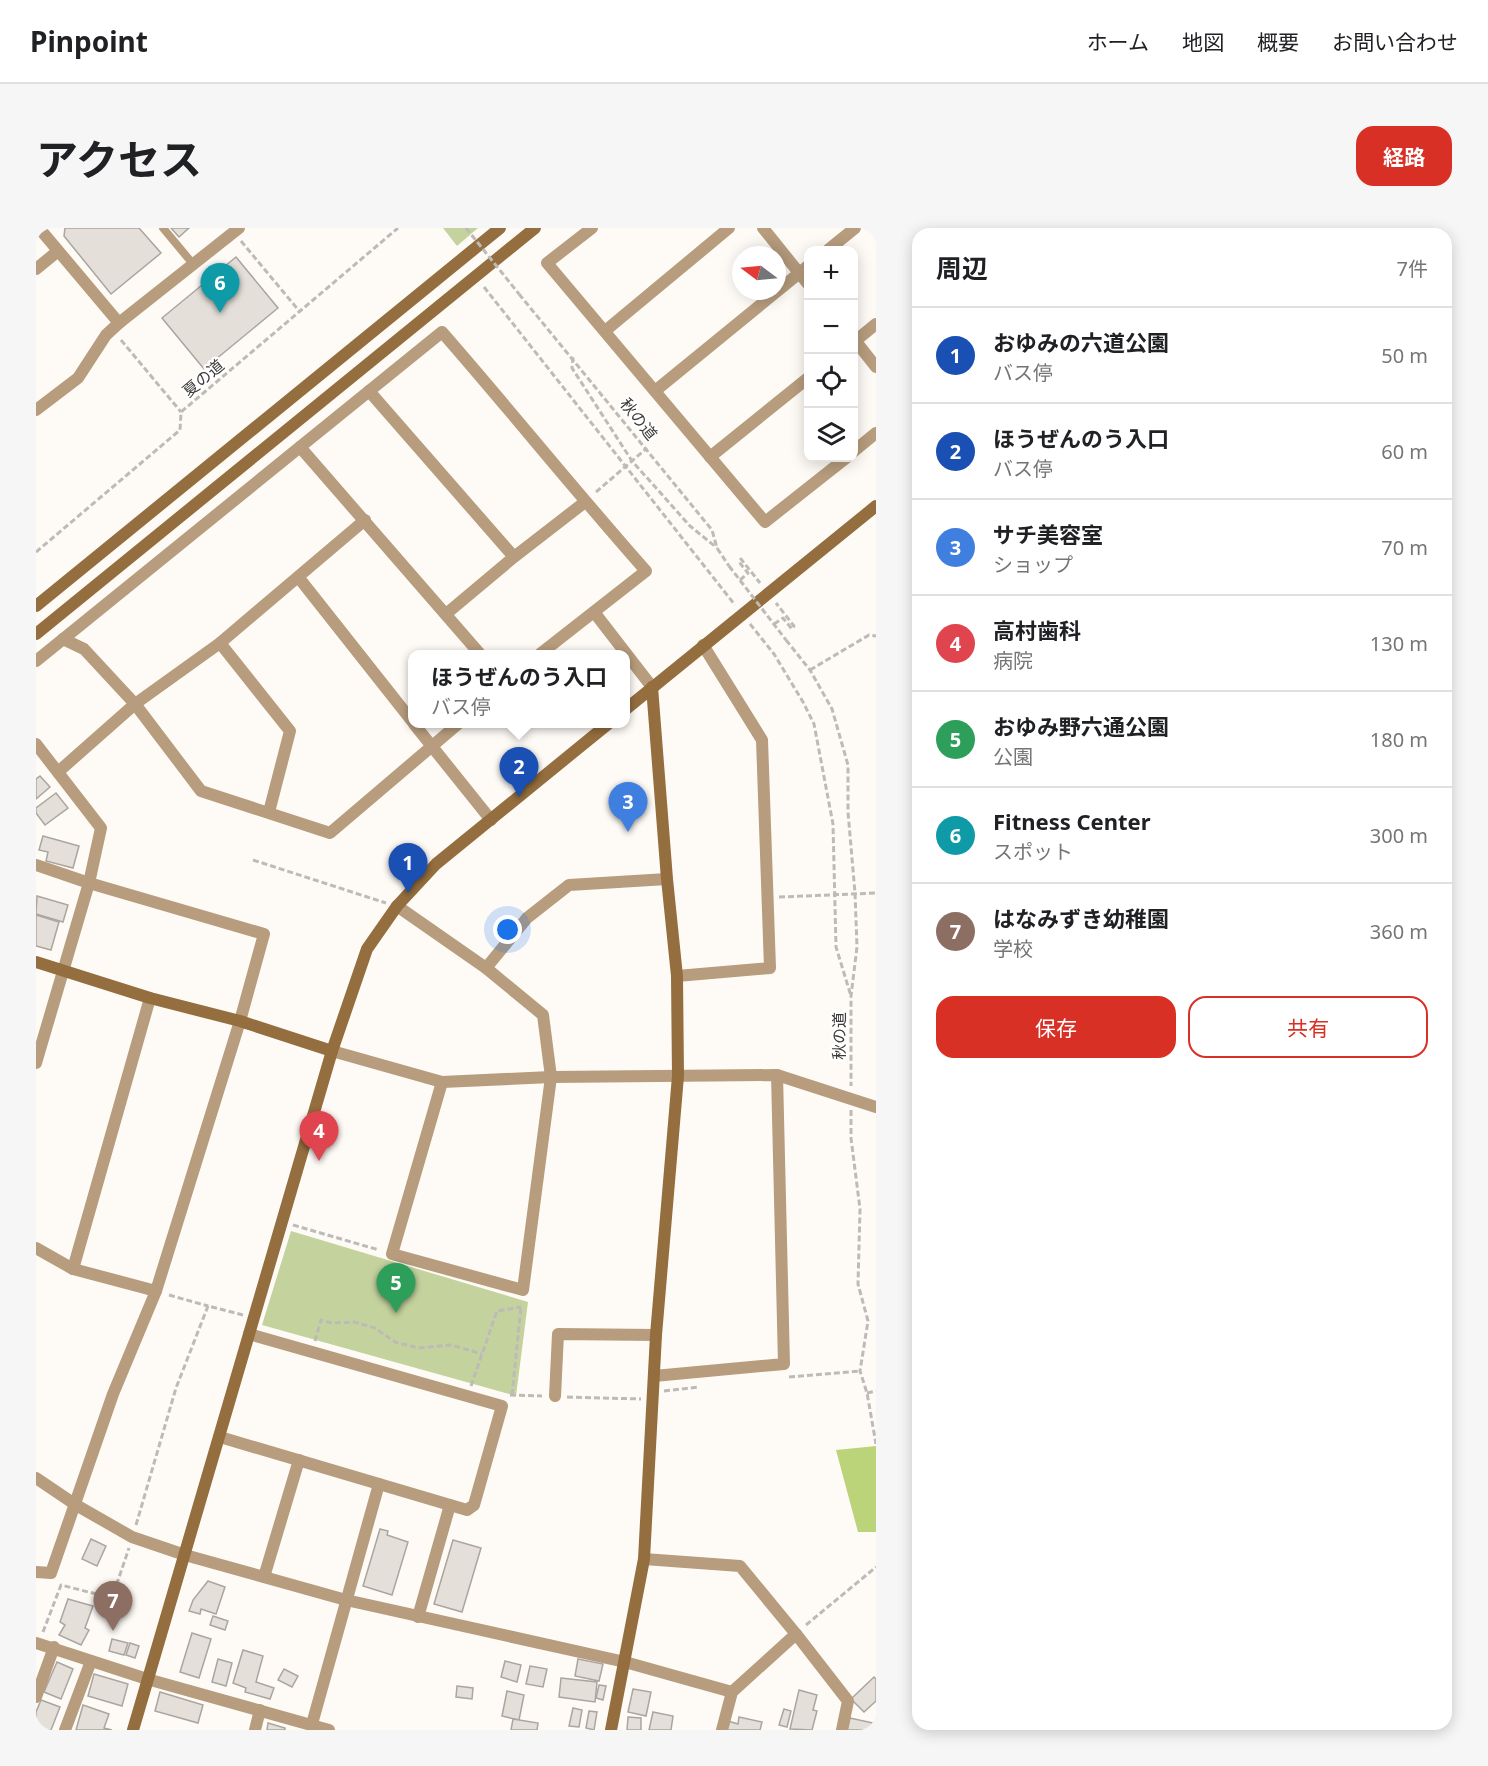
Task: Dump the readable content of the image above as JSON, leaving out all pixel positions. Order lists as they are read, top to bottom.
{
  "streets": {
    "path": ["夏の道", "秋の道"]
  },
  "north": "left",
  "page": {
    "header": "Pinpoint",
    "nav": [
      "ホーム",
      "地図",
      "概要",
      "お問い合わせ"
    ],
    "title": "アクセス",
    "buttons": [
      "経路",
      ["保存", "共有"]
    ],
    "heading": ["周辺", "7件"],
    "map_buttons": ["+", "−"],
    "pins": [
      "6",
      "2",
      "3",
      "1",
      "4",
      "5",
      "7"
    ],
    "list": [
      {
        "mark": "1",
        "name": "おゆみの六道公園",
        "note": "バス停",
        "value": "50 m"
      },
      {
        "mark": "2",
        "name": "ほうぜんのう入口",
        "note": "バス停",
        "value": "60 m"
      },
      {
        "mark": "3",
        "name": "サチ美容室",
        "note": "ショップ",
        "value": "70 m"
      },
      {
        "mark": "4",
        "name": "高村歯科",
        "note": "病院",
        "value": "130 m"
      },
      {
        "mark": "5",
        "name": "おゆみ野六通公園",
        "note": "公園",
        "value": "180 m"
      },
      {
        "mark": "6",
        "name": "Fitness Center",
        "note": "スポット",
        "value": "300 m"
      },
      {
        "mark": "7",
        "name": "はなみずき幼稚園",
        "note": "学校",
        "value": "360 m"
      }
    ],
    "popup": ["ほうぜんのう入口", "バス停"]
  }
}
